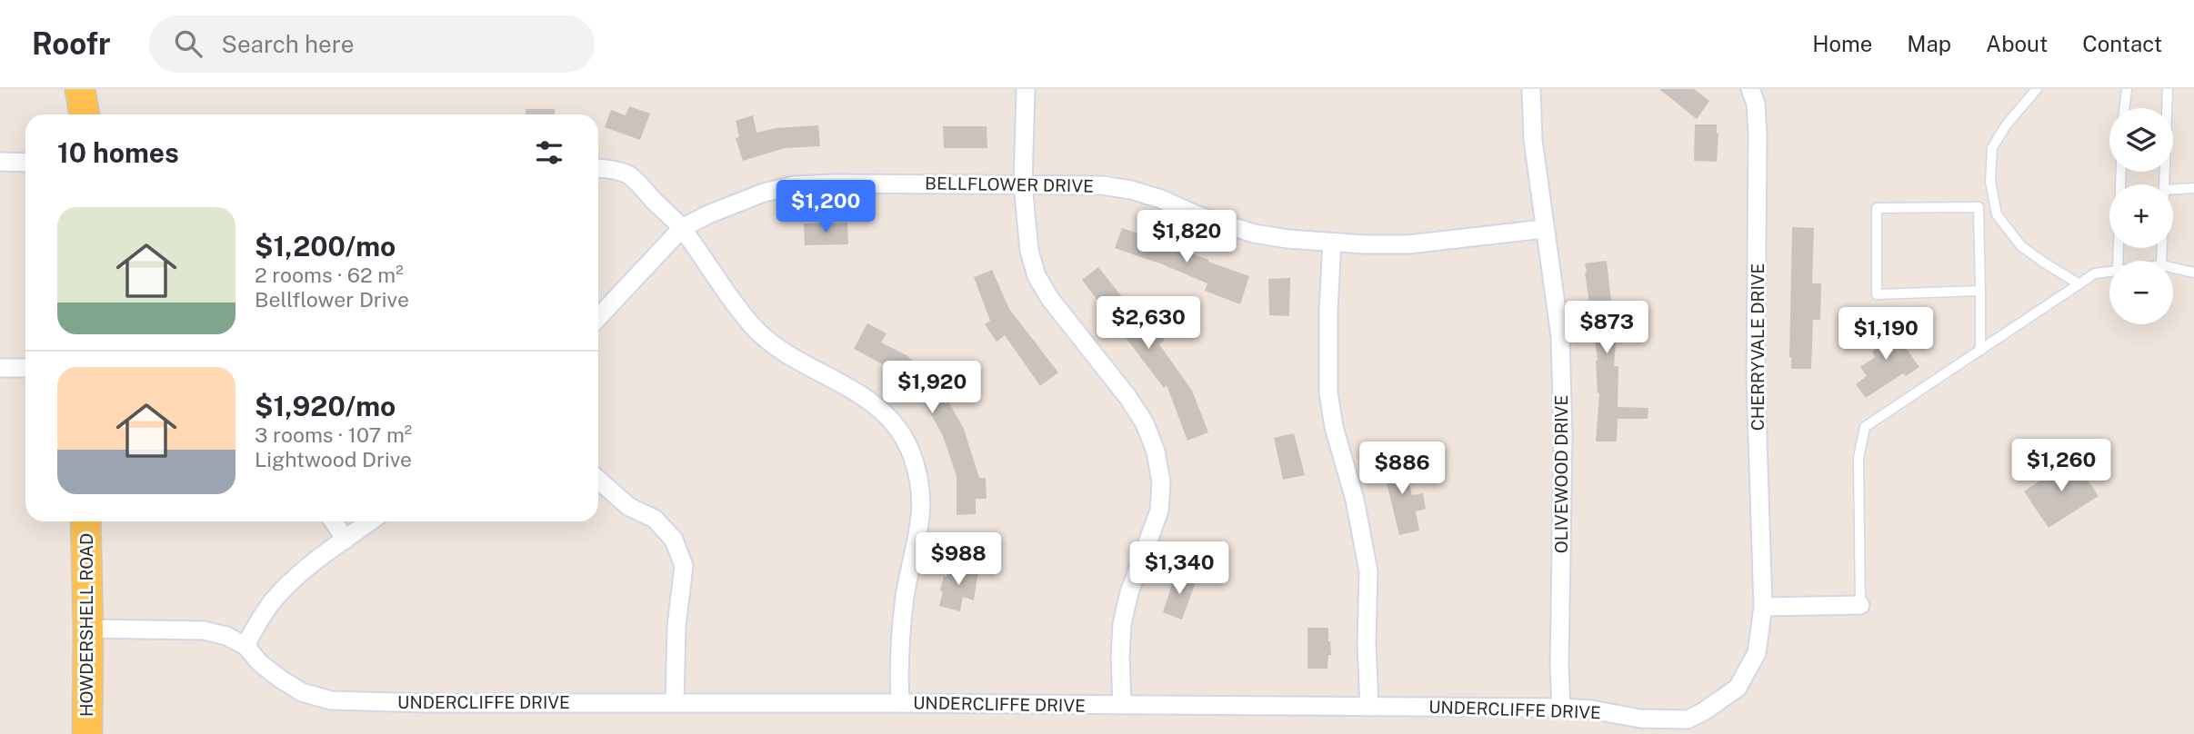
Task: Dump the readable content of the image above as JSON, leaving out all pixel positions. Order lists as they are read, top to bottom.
{
  "streets": {
    "main road": ["HOWDERSHELL ROAD"],
    "street": [
      "BELLFLOWER DRIVE",
      "CHERRYVALE DRIVE",
      "OLIVEWOOD DRIVE",
      "UNDERCLIFFE DRIVE"
    ]
  },
  "crossings": [
    ["BELLFLOWER DRIVE", "OLIVEWOOD DRIVE"],
    ["CHERRYVALE DRIVE", "UNDERCLIFFE DRIVE"],
    ["OLIVEWOOD DRIVE", "UNDERCLIFFE DRIVE"],
    ["HOWDERSHELL ROAD", "UNDERCLIFFE DRIVE"]
  ],
  "page": {
    "header": "Roofr",
    "search": "Search here",
    "nav": [
      "Home",
      "Map",
      "About",
      "Contact"
    ],
    "map_buttons": ["+", "−"],
    "heading": "10 homes",
    "price": [
      "$1,200",
      "$1,820",
      "$2,630",
      "$873",
      "$1,190",
      "$1,920",
      "$1,260",
      "$886",
      "$988",
      "$1,340"
    ],
    "list": [
      {
        "name": "$1,200/mo",
        "note": "2 rooms · 62 m² · Bellflower Drive"
      },
      {
        "name": "$1,920/mo",
        "note": "3 rooms · 107 m² · Lightwood Drive"
      }
    ]
  }
}
